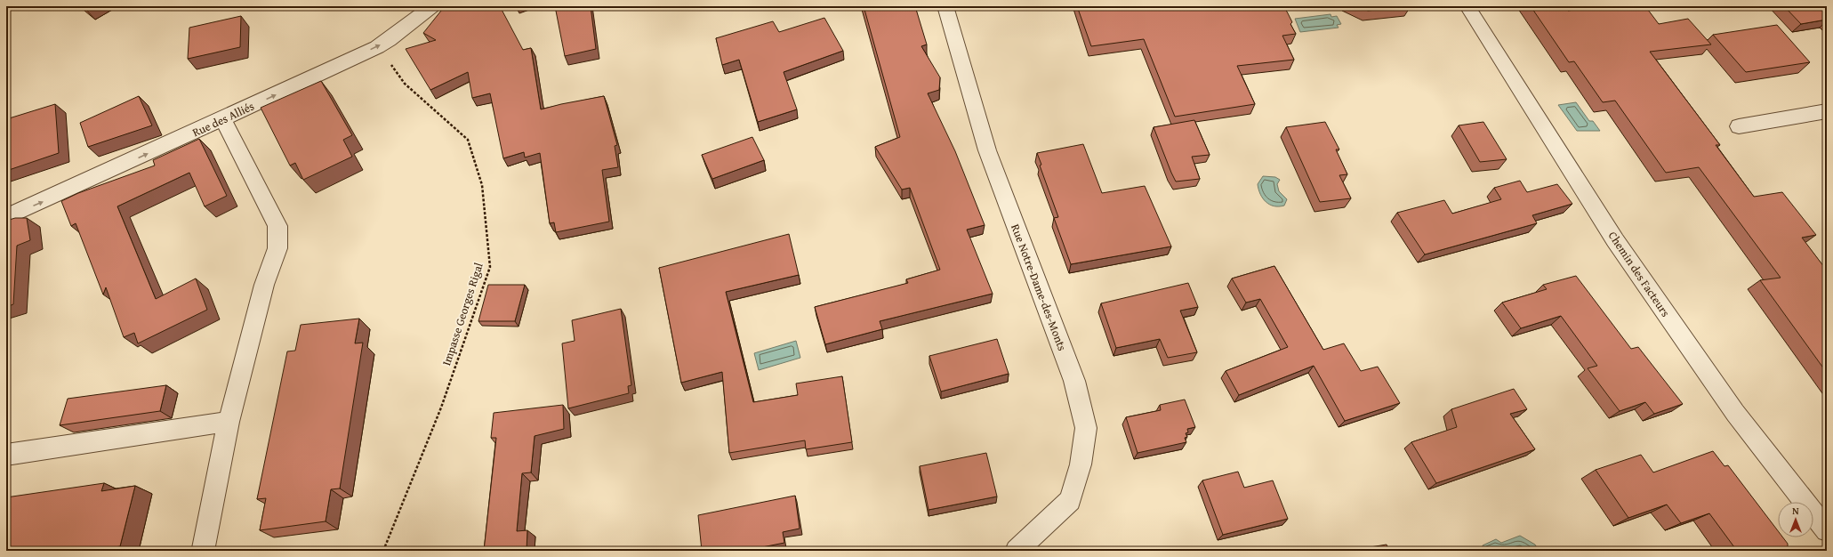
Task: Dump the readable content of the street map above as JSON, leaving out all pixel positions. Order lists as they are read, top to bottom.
{
  "streets": {
    "street": ["Rue des Alliés", "Chemin des Facteurs", "Rue Notre-Dame-des-Monts"],
    "path": ["Impasse Georges Rigal"]
  },
  "crossings": [
    ["Rue des Alliés", "Impasse Georges Rigal"]
  ],
  "one_way": ["Rue des Alliés"],
  "north": "top"
}
